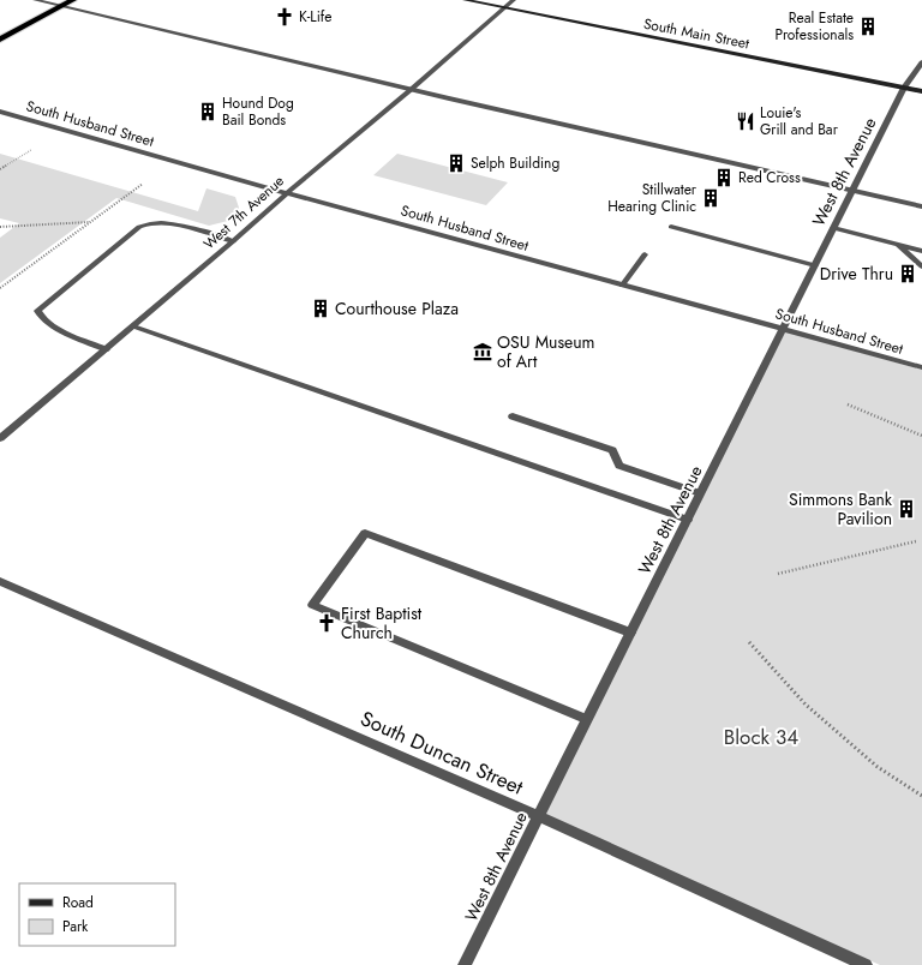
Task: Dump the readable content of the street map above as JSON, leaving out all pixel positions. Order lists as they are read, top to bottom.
{
  "streets": {
    "main road": ["South Main Street"],
    "street": [
      "South Husband Street",
      "West 8th Avenue",
      "West 7th Avenue",
      "South Duncan Street"
    ]
  },
  "crossings": [
    ["South Main Street", "West 8th Avenue"],
    ["South Main Street", "West 7th Avenue"],
    ["South Husband Street", "West 8th Avenue"],
    ["South Husband Street", "West 7th Avenue"],
    ["West 8th Avenue", "South Duncan Street"]
  ],
  "parks": ["Block 34"],
  "places": {
    "church": ["K-Life", "First Baptist Church"],
    "building": [
      "Real Estate Professionals",
      "Hound Dog Bail Bonds",
      "Selph Building",
      "Red Cross",
      "Stillwater Hearing Clinic",
      "Drive Thru",
      "Courthouse Plaza",
      "Simmons Bank Pavilion"
    ],
    "restaurant": ["Louie's Grill and Bar"],
    "museum": ["OSU Museum of Art"]
  },
  "legend": ["Road", "Park"]
}
